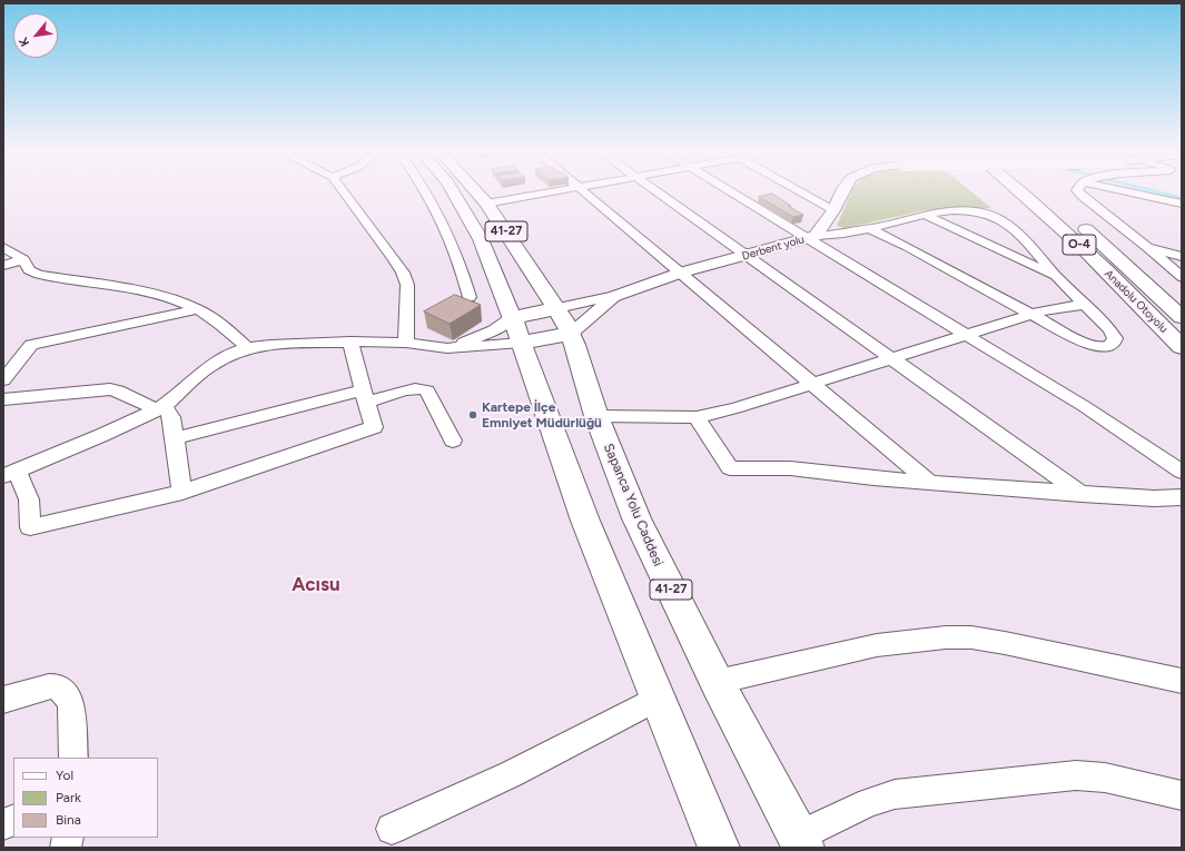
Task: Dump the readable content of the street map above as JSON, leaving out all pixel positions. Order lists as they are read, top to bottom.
{
  "streets": {
    "highway": [
      "41-27",
      "O-4",
      "Anadolu Otoyolu",
      "Sapanca Yolu Caddesi"
    ],
    "main road": ["Derbent yolu"]
  },
  "districts": ["Acısu"],
  "places": ["Kartepe İlçe Emniyet Müdürlüğü"],
  "legend": ["Yol", "Park", "Bina"],
  "north": "bottom left"
}
